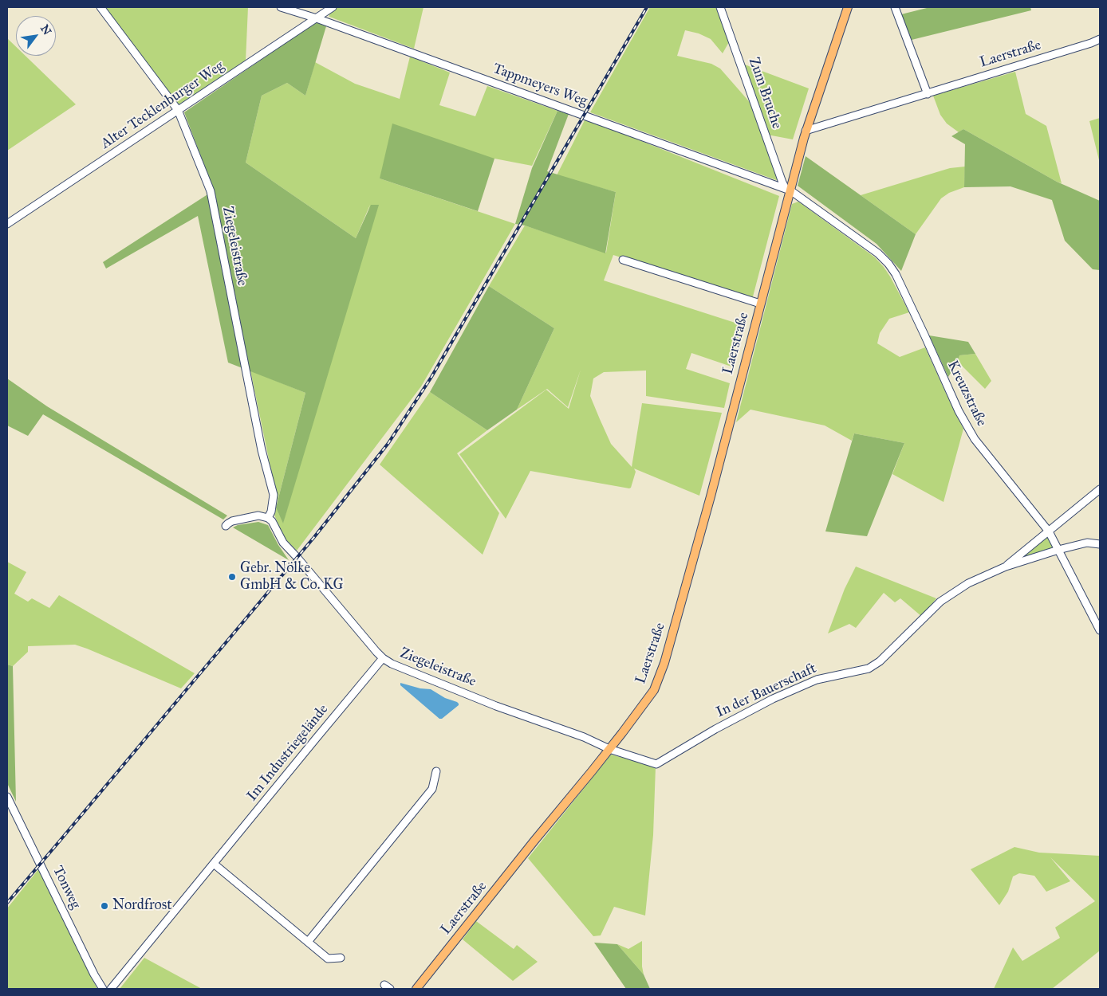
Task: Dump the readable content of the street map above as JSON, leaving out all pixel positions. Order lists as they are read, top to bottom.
{
  "streets": {
    "main road": ["Laerstraße"],
    "street": [
      "Tappmeyers Weg",
      "Zum Bruche",
      "Alter Tecklenburger Weg",
      "Ziegeleistraße",
      "Kreuzstraße",
      "In der Bauerschaft",
      "Im Industriegelände",
      "Tonweg"
    ]
  },
  "crossings": [
    ["Laerstraße", "Tappmeyers Weg"],
    ["Laerstraße", "Zum Bruche"],
    ["Laerstraße", "Ziegeleistraße"],
    ["Laerstraße", "Kreuzstraße"],
    ["Laerstraße", "In der Bauerschaft"],
    ["Tappmeyers Weg", "Zum Bruche"],
    ["Tappmeyers Weg", "Alter Tecklenburger Weg"],
    ["Tappmeyers Weg", "Kreuzstraße"],
    ["Zum Bruche", "Kreuzstraße"],
    ["Alter Tecklenburger Weg", "Ziegeleistraße"],
    ["Ziegeleistraße", "In der Bauerschaft"],
    ["Ziegeleistraße", "Im Industriegelände"],
    ["Kreuzstraße", "In der Bauerschaft"]
  ],
  "places": ["Gebr. Nölke GmbH & Co. KG", "Nordfrost"],
  "north": "top right"
}
